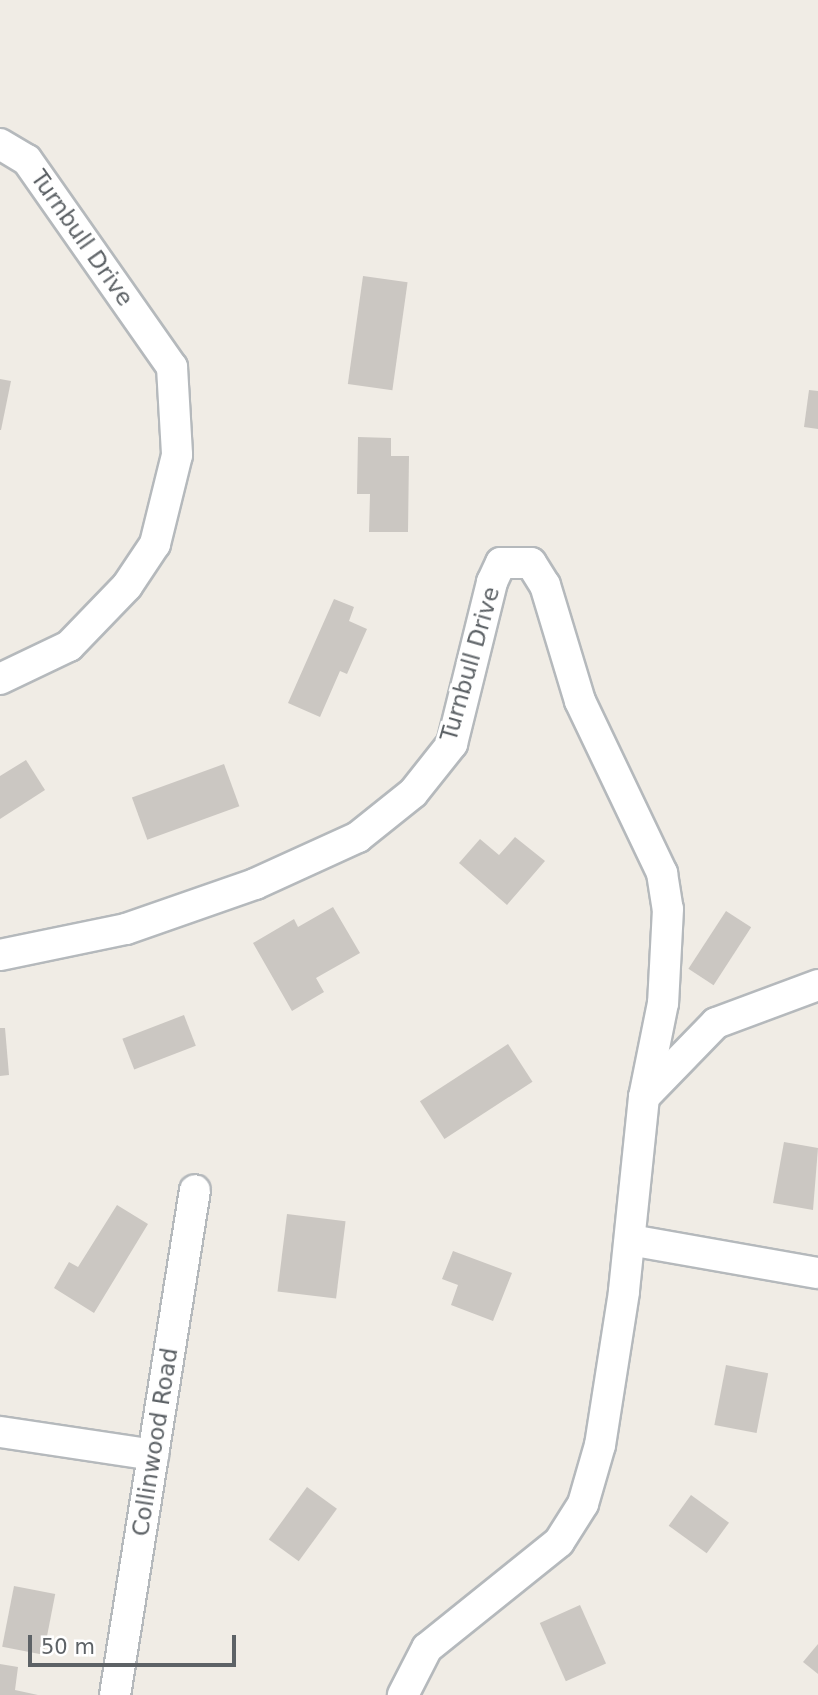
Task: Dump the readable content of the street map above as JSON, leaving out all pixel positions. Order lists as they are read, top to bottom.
{
  "streets": {
    "street": ["Turnbull Drive", "Collinwood Road"]
  },
  "scale_bar": "50 m"
}
